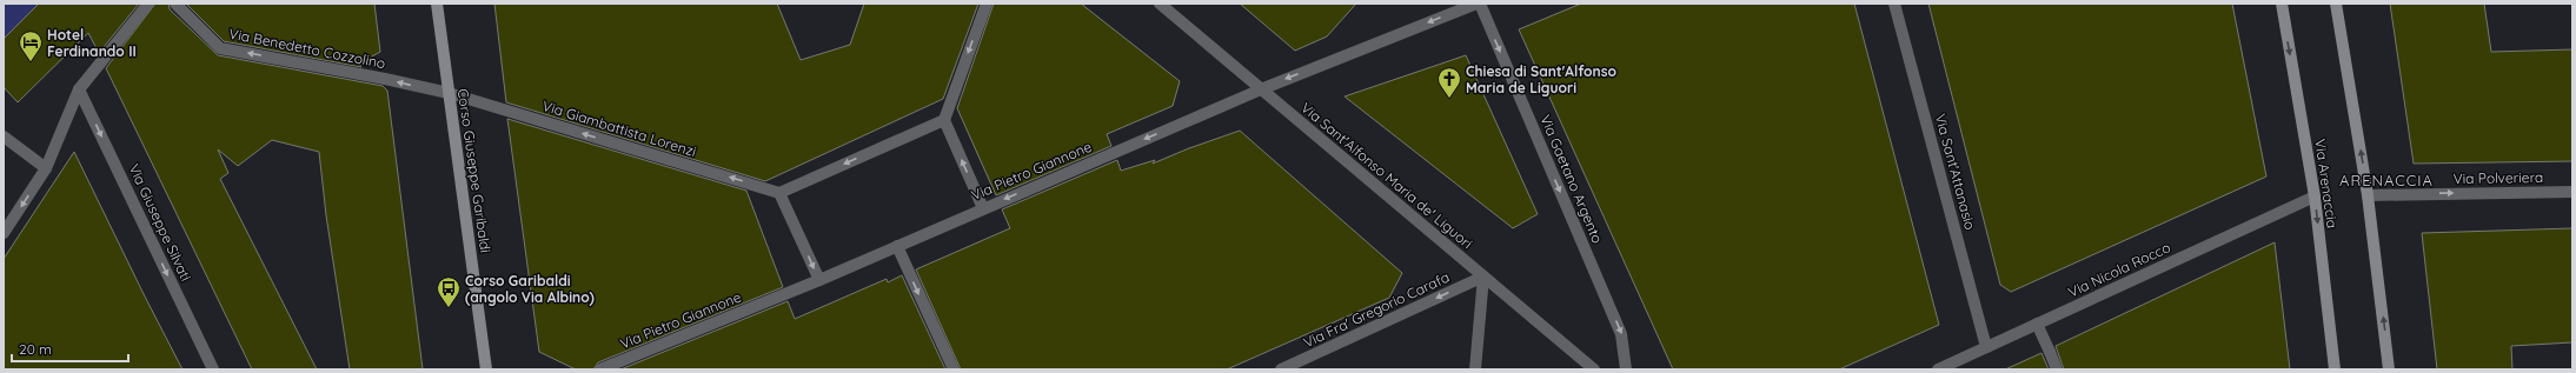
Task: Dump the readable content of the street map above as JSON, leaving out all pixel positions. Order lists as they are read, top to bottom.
{
  "streets": {
    "main road": ["Corso Giuseppe Garibaldi", "Via Arenaccia"],
    "street": [
      "Via Benedetto Cozzolino",
      "Via Giambattista Lorenzi",
      "Via Pietro Giannone",
      "Via Sant'Attanasio",
      "Via Sant'Alfonso Maria de' Liguori",
      "Via Polveriera",
      "Via Gaetano Argento",
      "Via Giuseppe Silvati",
      "Via Nicola Rocco",
      "Via Fra' Gregorio Carafa"
    ]
  },
  "crossings": [
    ["Via Benedetto Cozzolino", "Via Giambattista Lorenzi"],
    ["Via Benedetto Cozzolino", "Corso Giuseppe Garibaldi"],
    ["Via Giambattista Lorenzi", "Corso Giuseppe Garibaldi"],
    ["Via Pietro Giannone", "Via Sant'Alfonso Maria de' Liguori"],
    ["Via Pietro Giannone", "Via Gaetano Argento"],
    ["Via Sant'Attanasio", "Via Nicola Rocco"],
    ["Via Sant'Alfonso Maria de' Liguori", "Via Fra' Gregorio Carafa"],
    ["Via Arenaccia", "Via Nicola Rocco"]
  ],
  "one_way": [
    "Via Benedetto Cozzolino",
    "Via Giambattista Lorenzi",
    "Via Pietro Giannone",
    "Via Polveriera",
    "Via Gaetano Argento",
    "Via Giuseppe Silvati",
    "Via Fra' Gregorio Carafa"
  ],
  "districts": ["ARENACCIA"],
  "places": {
    "hotel": ["Hotel Ferdinando II"],
    "church": ["Chiesa di Sant'Alfonso Maria de Liguori"],
    "bus stop": ["Corso Garibaldi (angolo Via Albino)"]
  },
  "scale_bar": "20 m"
}
